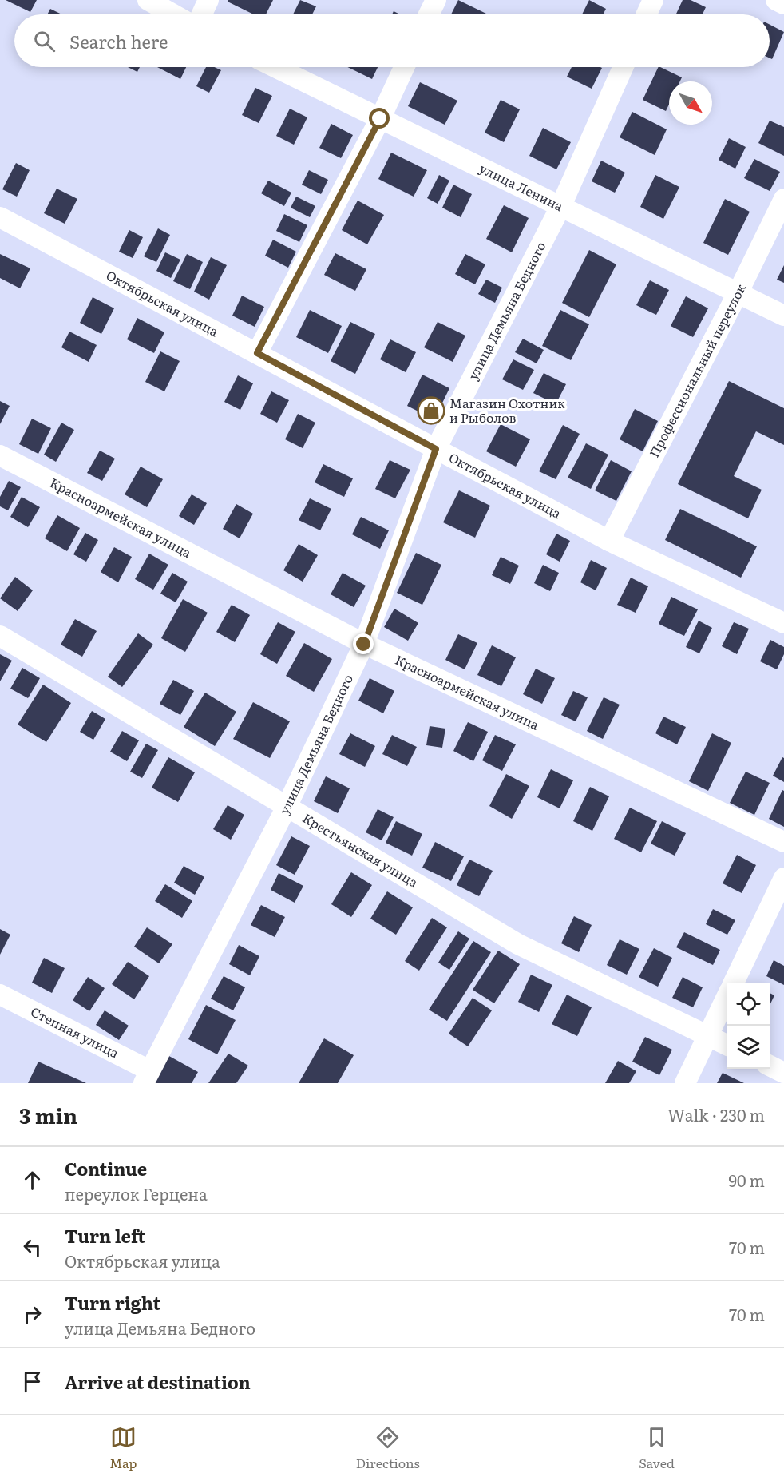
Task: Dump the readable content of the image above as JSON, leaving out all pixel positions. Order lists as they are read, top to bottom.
{
  "streets": {
    "street": [
      "улица Ленина",
      "Октябрьская улица",
      "улица Демьяна Бедного",
      "Профессиональный переулок",
      "Красноармейская улица",
      "Крестьянская улица",
      "Степная улица"
    ]
  },
  "crossings": [
    ["улица Ленина", "улица Демьяна Бедного"],
    ["улица Ленина", "Профессиональный переулок"],
    ["Октябрьская улица", "улица Демьяна Бедного"],
    ["Октябрьская улица", "Профессиональный переулок"],
    ["улица Демьяна Бедного", "Красноармейская улица"],
    ["улица Демьяна Бедного", "Крестьянская улица"],
    ["улица Демьяна Бедного", "Степная улица"]
  ],
  "places": {
    "shop": ["Магазин Охотник и Рыболов"]
  },
  "north": "bottom right",
  "page": {
    "search": "Search here",
    "heading": ["3 min", "Walk · 230 m"],
    "list": [
      ["Continue", "переулок Герцена", "90 m"],
      ["Turn left", "Октябрьская улица", "70 m"],
      ["Turn right", "улица Демьяна Бедного", "70 m"],
      "Arrive at destination"
    ],
    "nav": ["Map", "Directions", "Saved"]
  }
}
